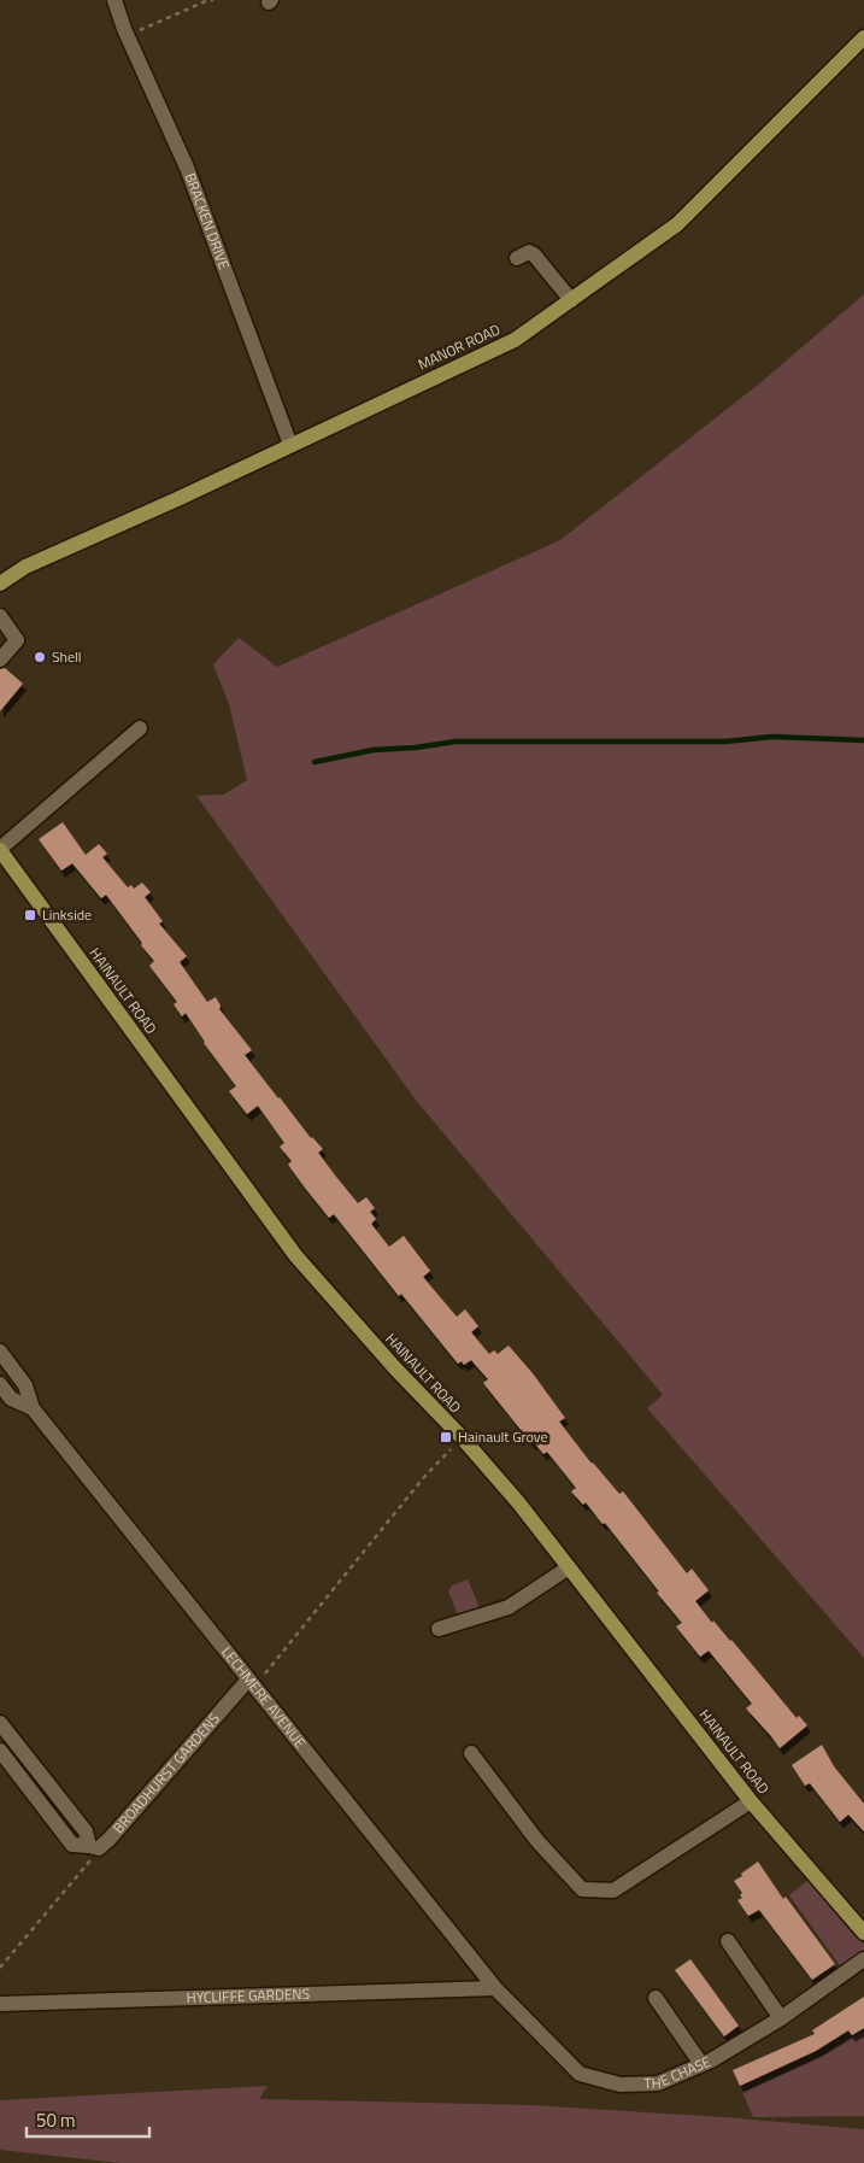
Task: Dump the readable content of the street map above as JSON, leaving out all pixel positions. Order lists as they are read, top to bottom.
{
  "streets": {
    "main road": ["MANOR ROAD", "HAINAULT ROAD"],
    "street": [
      "BRACKEN DRIVE",
      "LECHMERE AVENUE",
      "BROADHURST GARDENS",
      "HYCLIFFE GARDENS",
      "THE CHASE"
    ]
  },
  "crossings": [
    ["BRACKEN DRIVE", "MANOR ROAD"],
    ["LECHMERE AVENUE", "BROADHURST GARDENS"],
    ["LECHMERE AVENUE", "HYCLIFFE GARDENS"],
    ["LECHMERE AVENUE", "THE CHASE"],
    ["HYCLIFFE GARDENS", "THE CHASE"]
  ],
  "places": {
    "other": ["Shell"],
    "transit": ["Linkside", "Hainault Grove"]
  },
  "scale_bar": "50 m"
}
